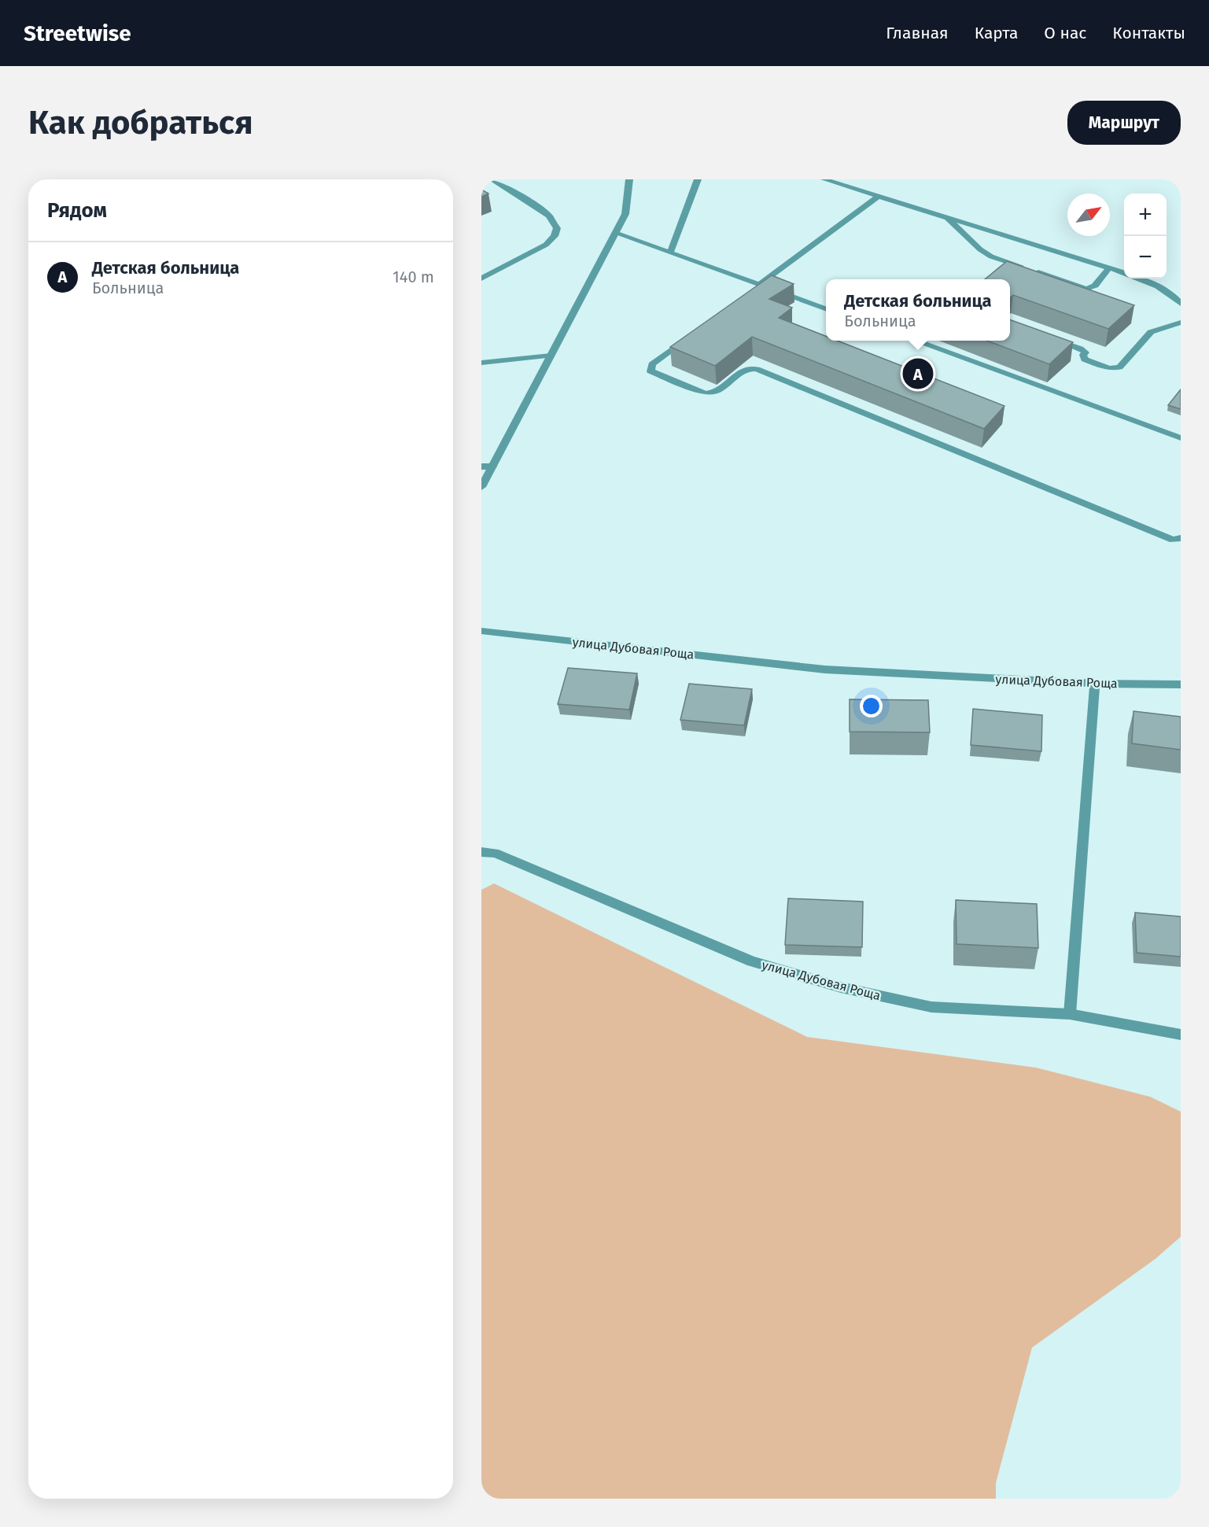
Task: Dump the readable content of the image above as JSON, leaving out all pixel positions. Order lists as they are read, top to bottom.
{
  "streets": {
    "street": ["улица Дубовая Роща"]
  },
  "north": "top right",
  "page": {
    "header": "Streetwise",
    "nav": [
      "Главная",
      "Карта",
      "О нас",
      "Контакты"
    ],
    "buttons": "Маршрут",
    "title": "Как добраться",
    "heading": "Рядом",
    "map_buttons": ["+", "−"],
    "list": [
      {
        "mark": "A",
        "name": "Детская больница",
        "note": "Больница",
        "value": "140 m"
      }
    ],
    "popup": ["Детская больница", "Больница"],
    "pins": "A"
  }
}
